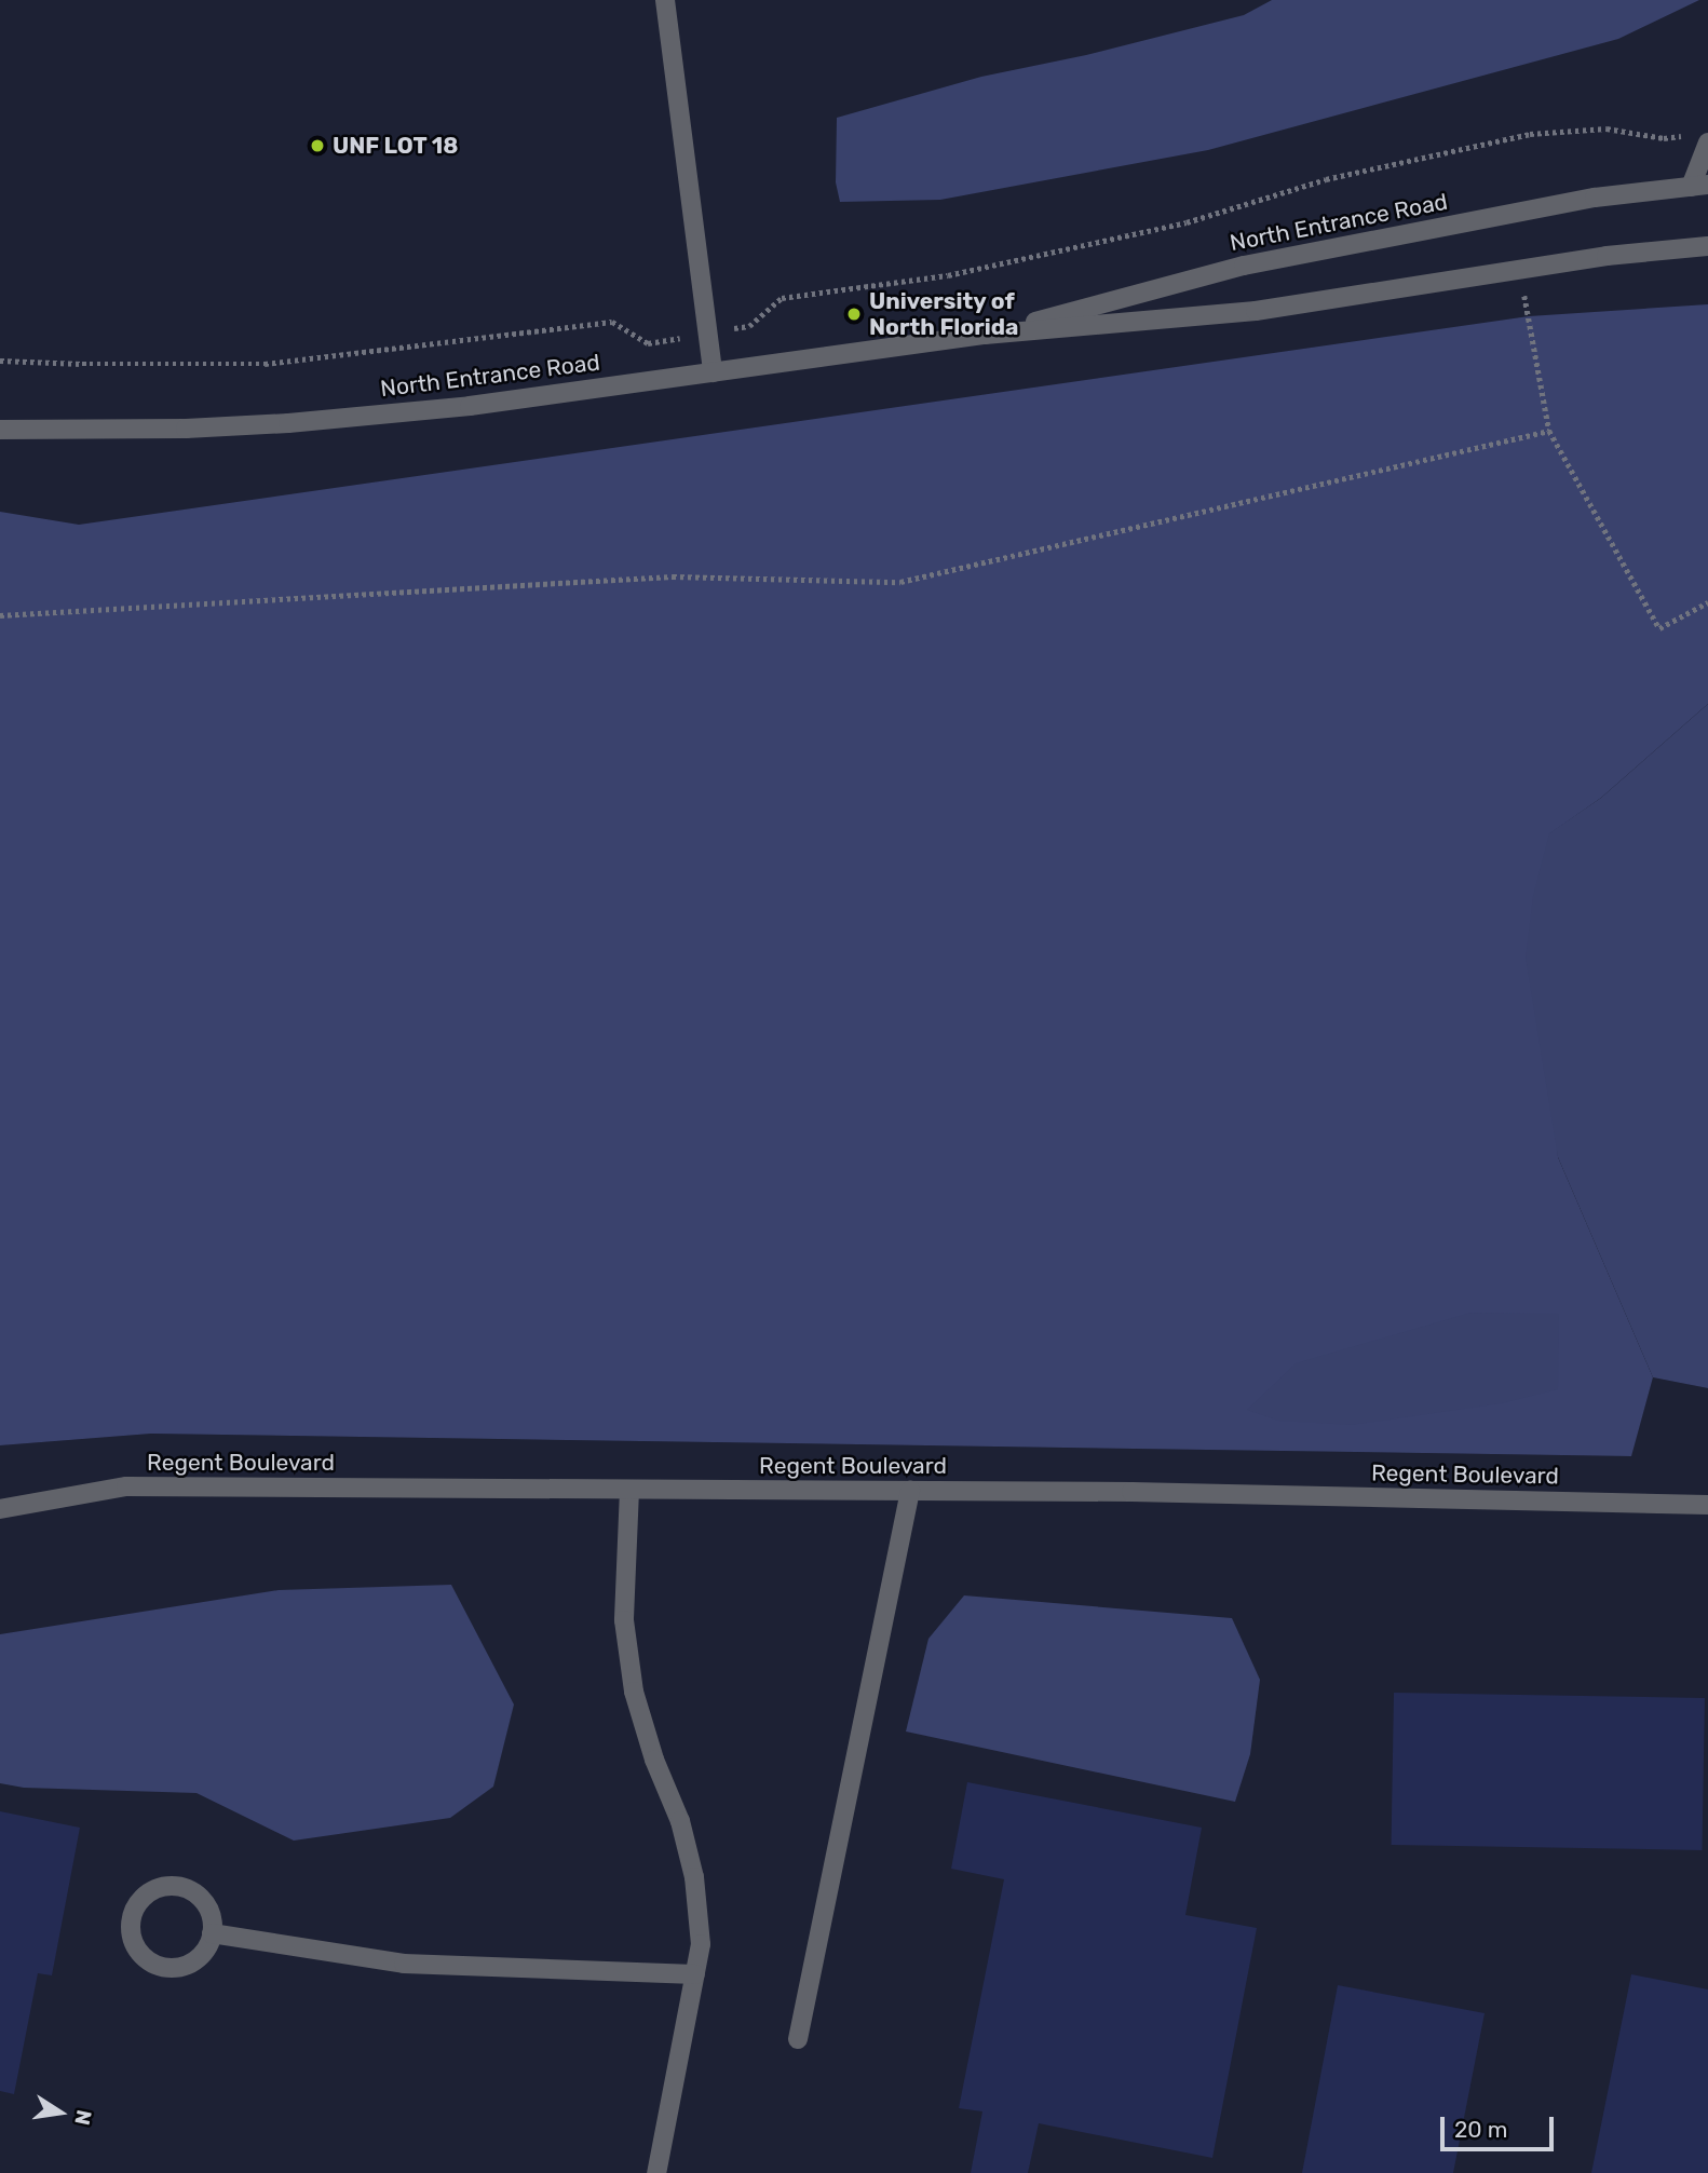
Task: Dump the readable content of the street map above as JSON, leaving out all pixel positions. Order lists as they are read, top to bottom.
{
  "streets": {
    "street": ["North Entrance Road", "Regent Boulevard"]
  },
  "places": ["UNF LOT 18", "University of North Florida"],
  "scale_bar": "20 m",
  "north": "right"
}
